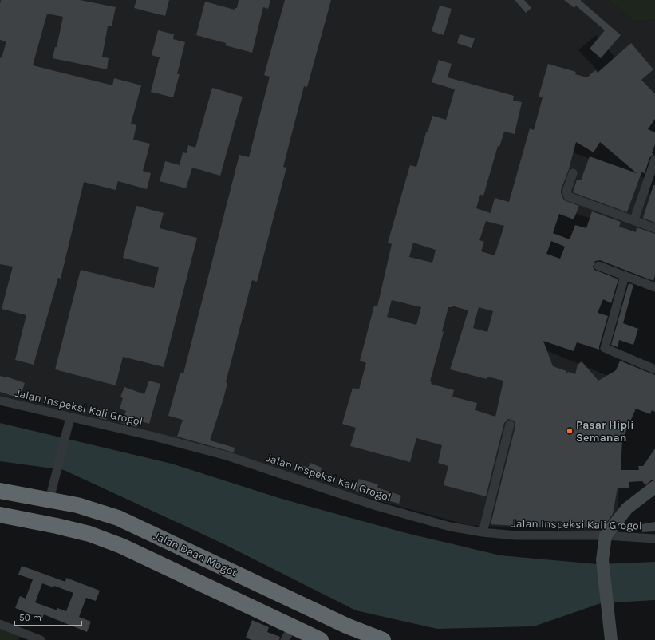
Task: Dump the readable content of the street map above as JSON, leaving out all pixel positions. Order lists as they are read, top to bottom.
{
  "streets": {
    "highway": ["Jalan Daan Mogot"],
    "street": ["Jalan Inspeksi Kali Grogol"]
  },
  "places": ["Pasar Hipli Semanan"],
  "scale_bar": "50 m"
}
